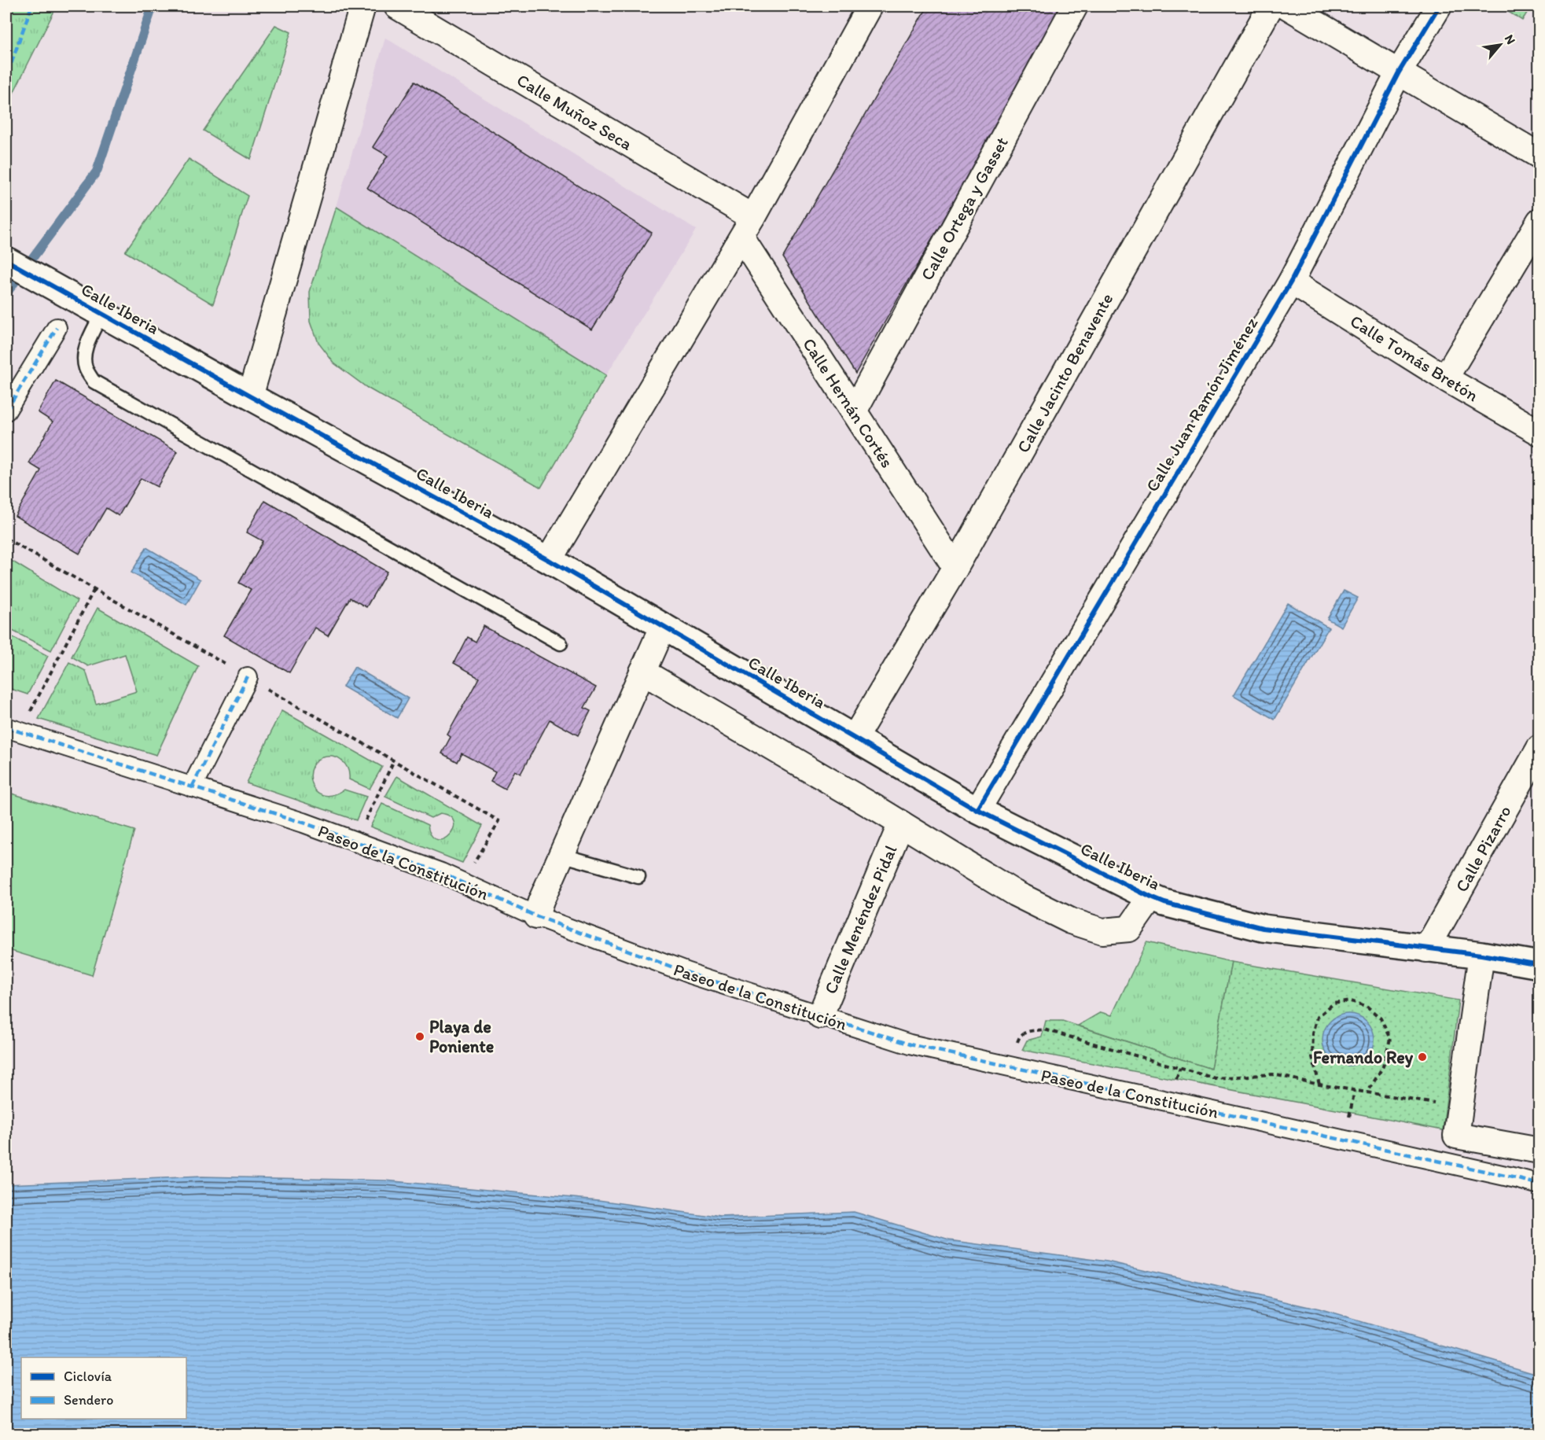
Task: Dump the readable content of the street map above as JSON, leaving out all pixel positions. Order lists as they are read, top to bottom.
{
  "streets": {
    "main road": ["Calle Iberia"],
    "street": [
      "Calle Muñoz Seca",
      "Calle Ortega y Gasset",
      "Calle Tomás Bretón",
      "Calle Jacinto Benavente",
      "Calle Hernán Cortés",
      "Calle Juan Ramón Jiménez",
      "Calle Pizarro",
      "Paseo de la Constitución",
      "Calle Menéndez Pidal"
    ]
  },
  "crossings": [
    ["Calle Muñoz Seca", "Calle Hernán Cortés"],
    ["Calle Ortega y Gasset", "Calle Hernán Cortés"],
    ["Calle Iberia", "Calle Jacinto Benavente"],
    ["Calle Iberia", "Calle Juan Ramón Jiménez"],
    ["Calle Iberia", "Calle Pizarro"],
    ["Calle Tomás Bretón", "Calle Juan Ramón Jiménez"],
    ["Calle Jacinto Benavente", "Calle Hernán Cortés"],
    ["Paseo de la Constitución", "Calle Menéndez Pidal"]
  ],
  "places": ["Playa de Poniente", "Fernando Rey"],
  "legend": ["Ciclovía", "Sendero"],
  "north": "top right"
}
